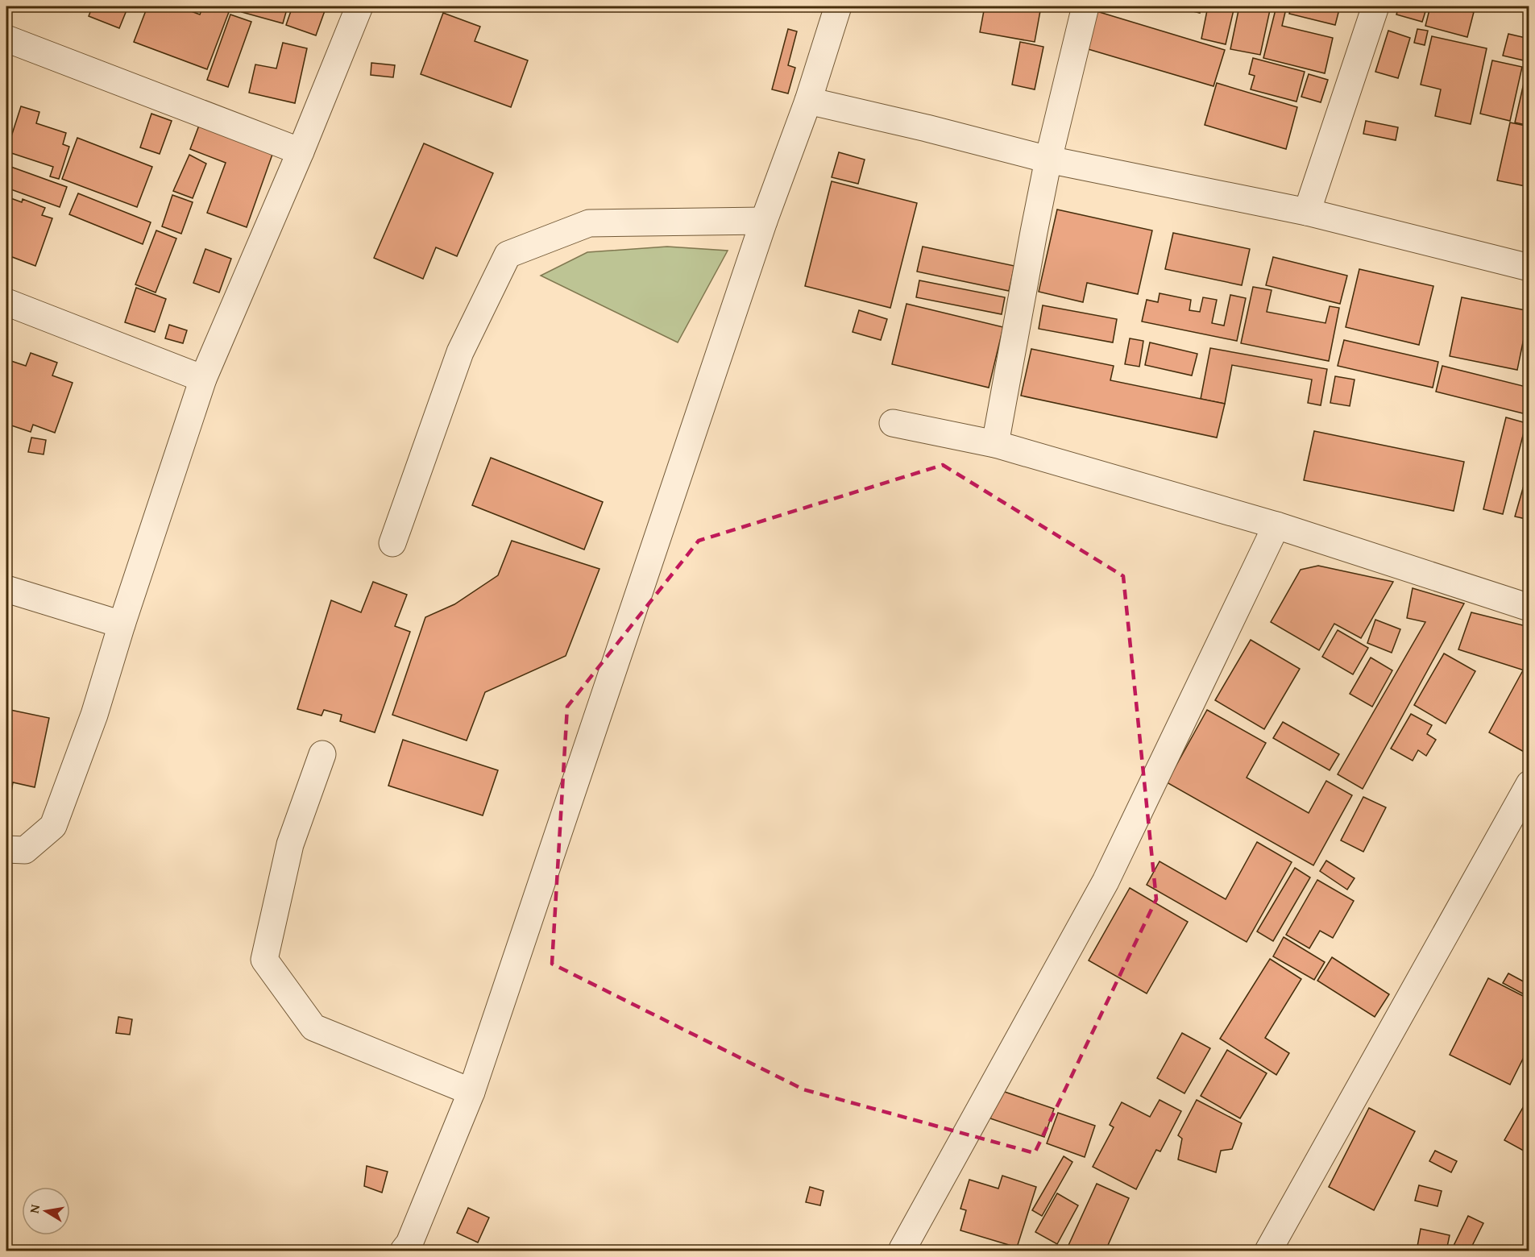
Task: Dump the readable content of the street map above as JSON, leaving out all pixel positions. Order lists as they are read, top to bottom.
{
  "north": "left"
}
